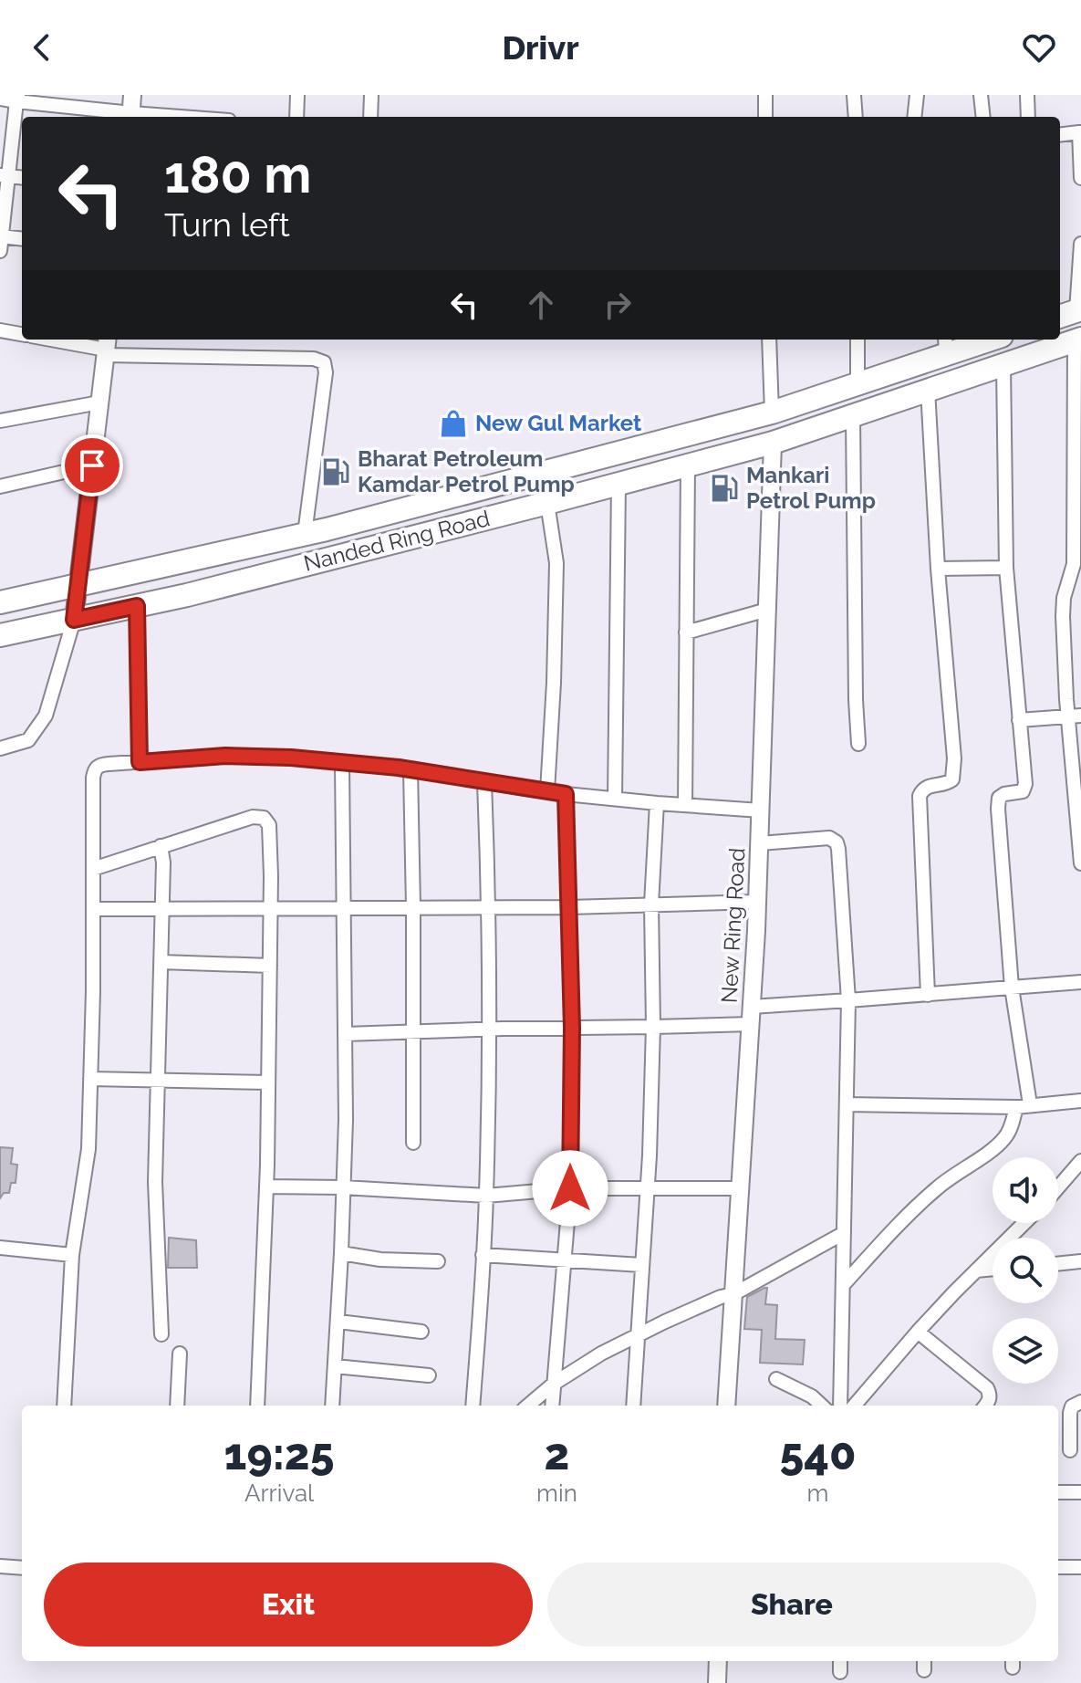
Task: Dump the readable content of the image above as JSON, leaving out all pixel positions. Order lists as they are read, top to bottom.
{
  "streets": {
    "highway": ["Nanded Ring Road"],
    "street": ["New Ring Road"]
  },
  "crossings": [
    ["Nanded Ring Road", "New Ring Road"]
  ],
  "places": {
    "shop": ["New Gul Market"],
    "fuel station": ["Bharat Petroleum Kamdar Petrol Pump", "Mankari Petrol Pump"]
  },
  "page": {
    "header": "Drivr",
    "turn": ["180 m", "Turn left"],
    "eta": [
      "19:25",
      "Arrival",
      "2",
      "min",
      "540",
      "m"
    ],
    "buttons": ["Exit", "Share"]
  }
}
